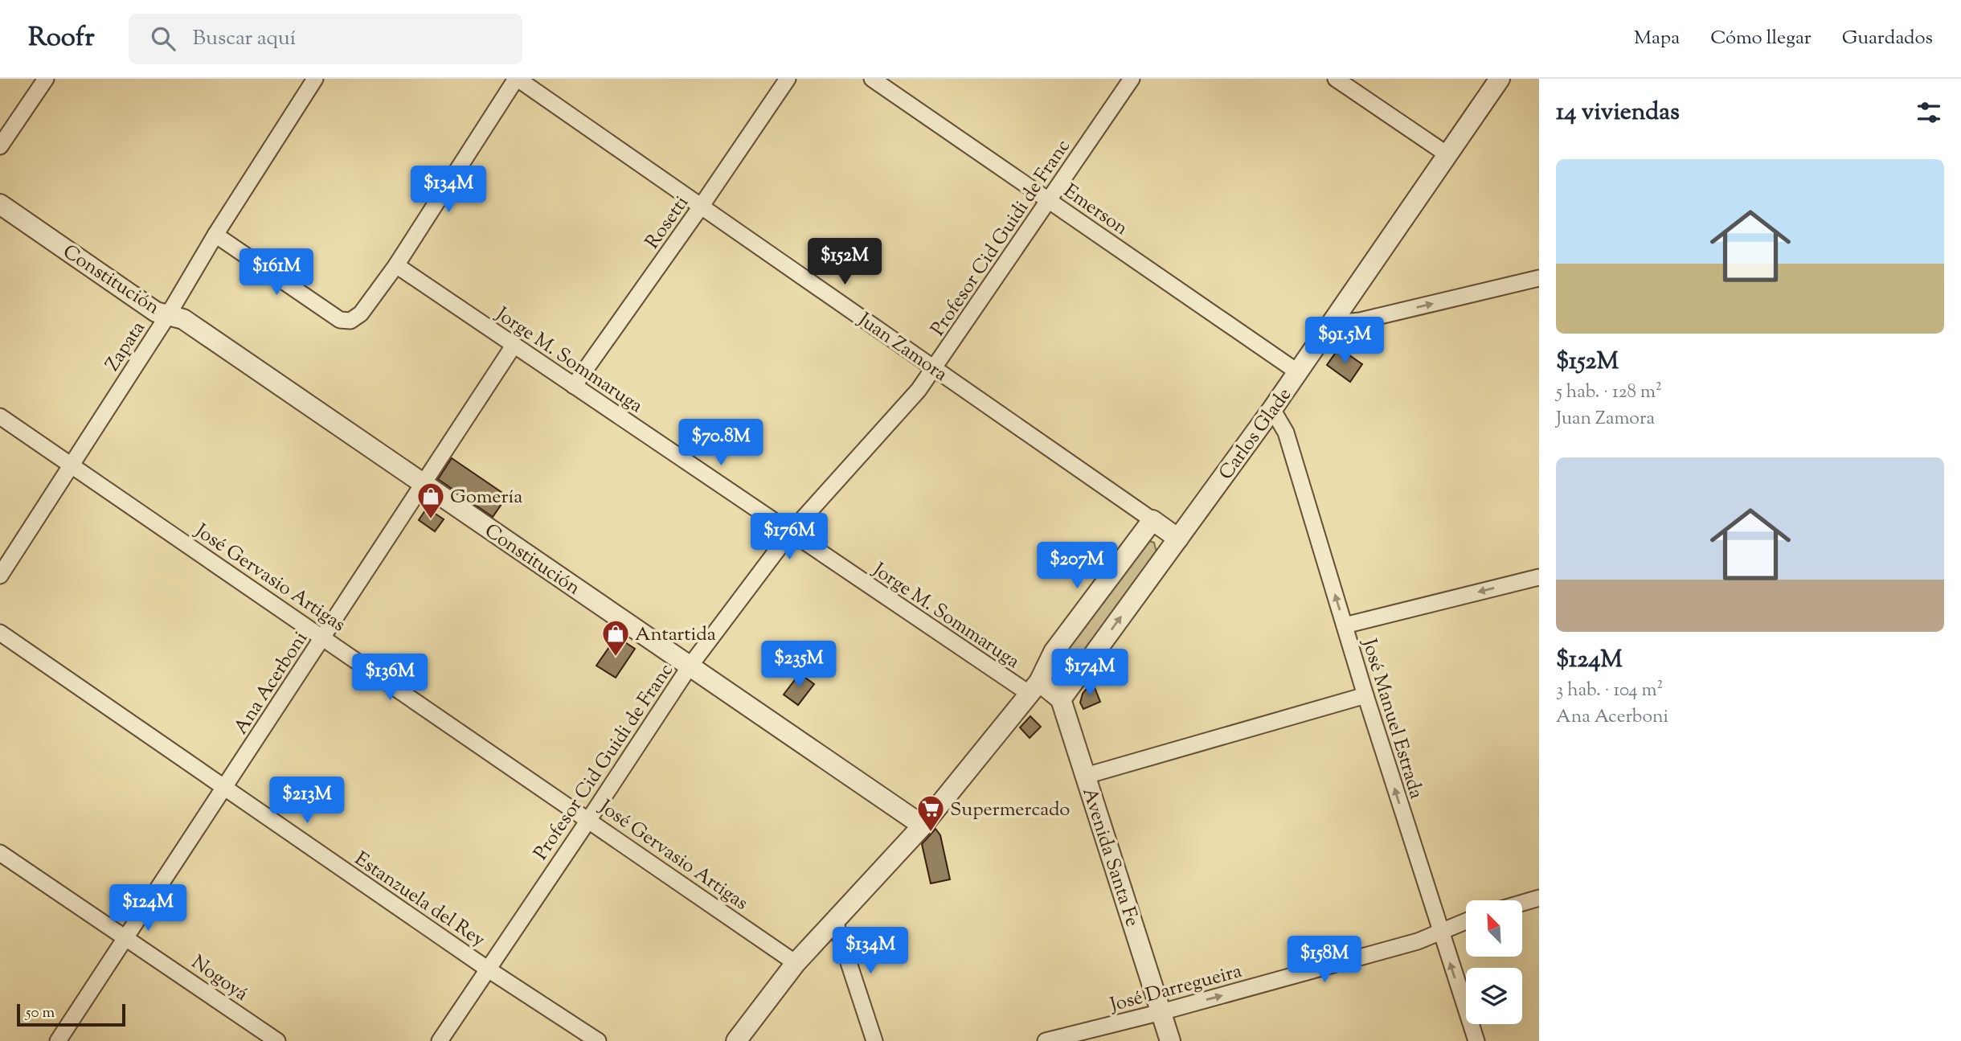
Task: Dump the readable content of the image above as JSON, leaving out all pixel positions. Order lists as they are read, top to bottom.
{
  "streets": {
    "street": [
      "Emerson",
      "Rosetti",
      "Profesor Cid Guidi de Franc",
      "Constitución",
      "Zapata",
      "Juan Zamora",
      "Jorge M. Sommaruga",
      "Carlos Glade",
      "José Gervasio Artigas",
      "Ana Acerboni",
      "José Manuel Estrada",
      "Avenida Santa Fe",
      "Estanzuela del Rey",
      "Nogoyá",
      "José Darregueira"
    ]
  },
  "crossings": [
    ["Emerson", "Profesor Cid Guidi de Franc"],
    ["Emerson", "Carlos Glade"],
    ["Rosetti", "Juan Zamora"],
    ["Rosetti", "Jorge M. Sommaruga"],
    ["Profesor Cid Guidi de Franc", "Constitución"],
    ["Profesor Cid Guidi de Franc", "Juan Zamora"],
    ["Profesor Cid Guidi de Franc", "Jorge M. Sommaruga"],
    ["Profesor Cid Guidi de Franc", "José Gervasio Artigas"],
    ["Profesor Cid Guidi de Franc", "Estanzuela del Rey"],
    ["Constitución", "Zapata"],
    ["Constitución", "Ana Acerboni"],
    ["Zapata", "José Gervasio Artigas"],
    ["Juan Zamora", "Carlos Glade"],
    ["Jorge M. Sommaruga", "Ana Acerboni"],
    ["Carlos Glade", "José Manuel Estrada"],
    ["Carlos Glade", "Avenida Santa Fe"],
    ["José Gervasio Artigas", "Ana Acerboni"],
    ["Ana Acerboni", "Estanzuela del Rey"],
    ["Ana Acerboni", "Nogoyá"],
    ["José Manuel Estrada", "José Darregueira"],
    ["Avenida Santa Fe", "José Darregueira"]
  ],
  "one_way": ["José Manuel Estrada", "José Darregueira"],
  "places": {
    "shop": ["Gomería", "Antartida"],
    "supermarket": ["Supermercado"]
  },
  "scale_bar": "50 m",
  "north": "top left",
  "page": {
    "header": "Roofr",
    "search": "Buscar aquí",
    "nav": ["Mapa", "Cómo llegar", "Guardados"],
    "heading": "14 viviendas",
    "list": [
      {
        "name": "$152M",
        "note": "5 hab. · 128 m² · Juan Zamora"
      },
      {
        "name": "$124M",
        "note": "3 hab. · 104 m² · Ana Acerboni"
      }
    ],
    "price": [
      "$134M",
      "$152M",
      "$161M",
      "$91.5M",
      "$70.8M",
      "$176M",
      "$207M",
      "$235M",
      "$174M",
      "$136M",
      "$213M",
      "$124M",
      "$134M",
      "$158M"
    ],
    "scale": "50 m"
  }
}
